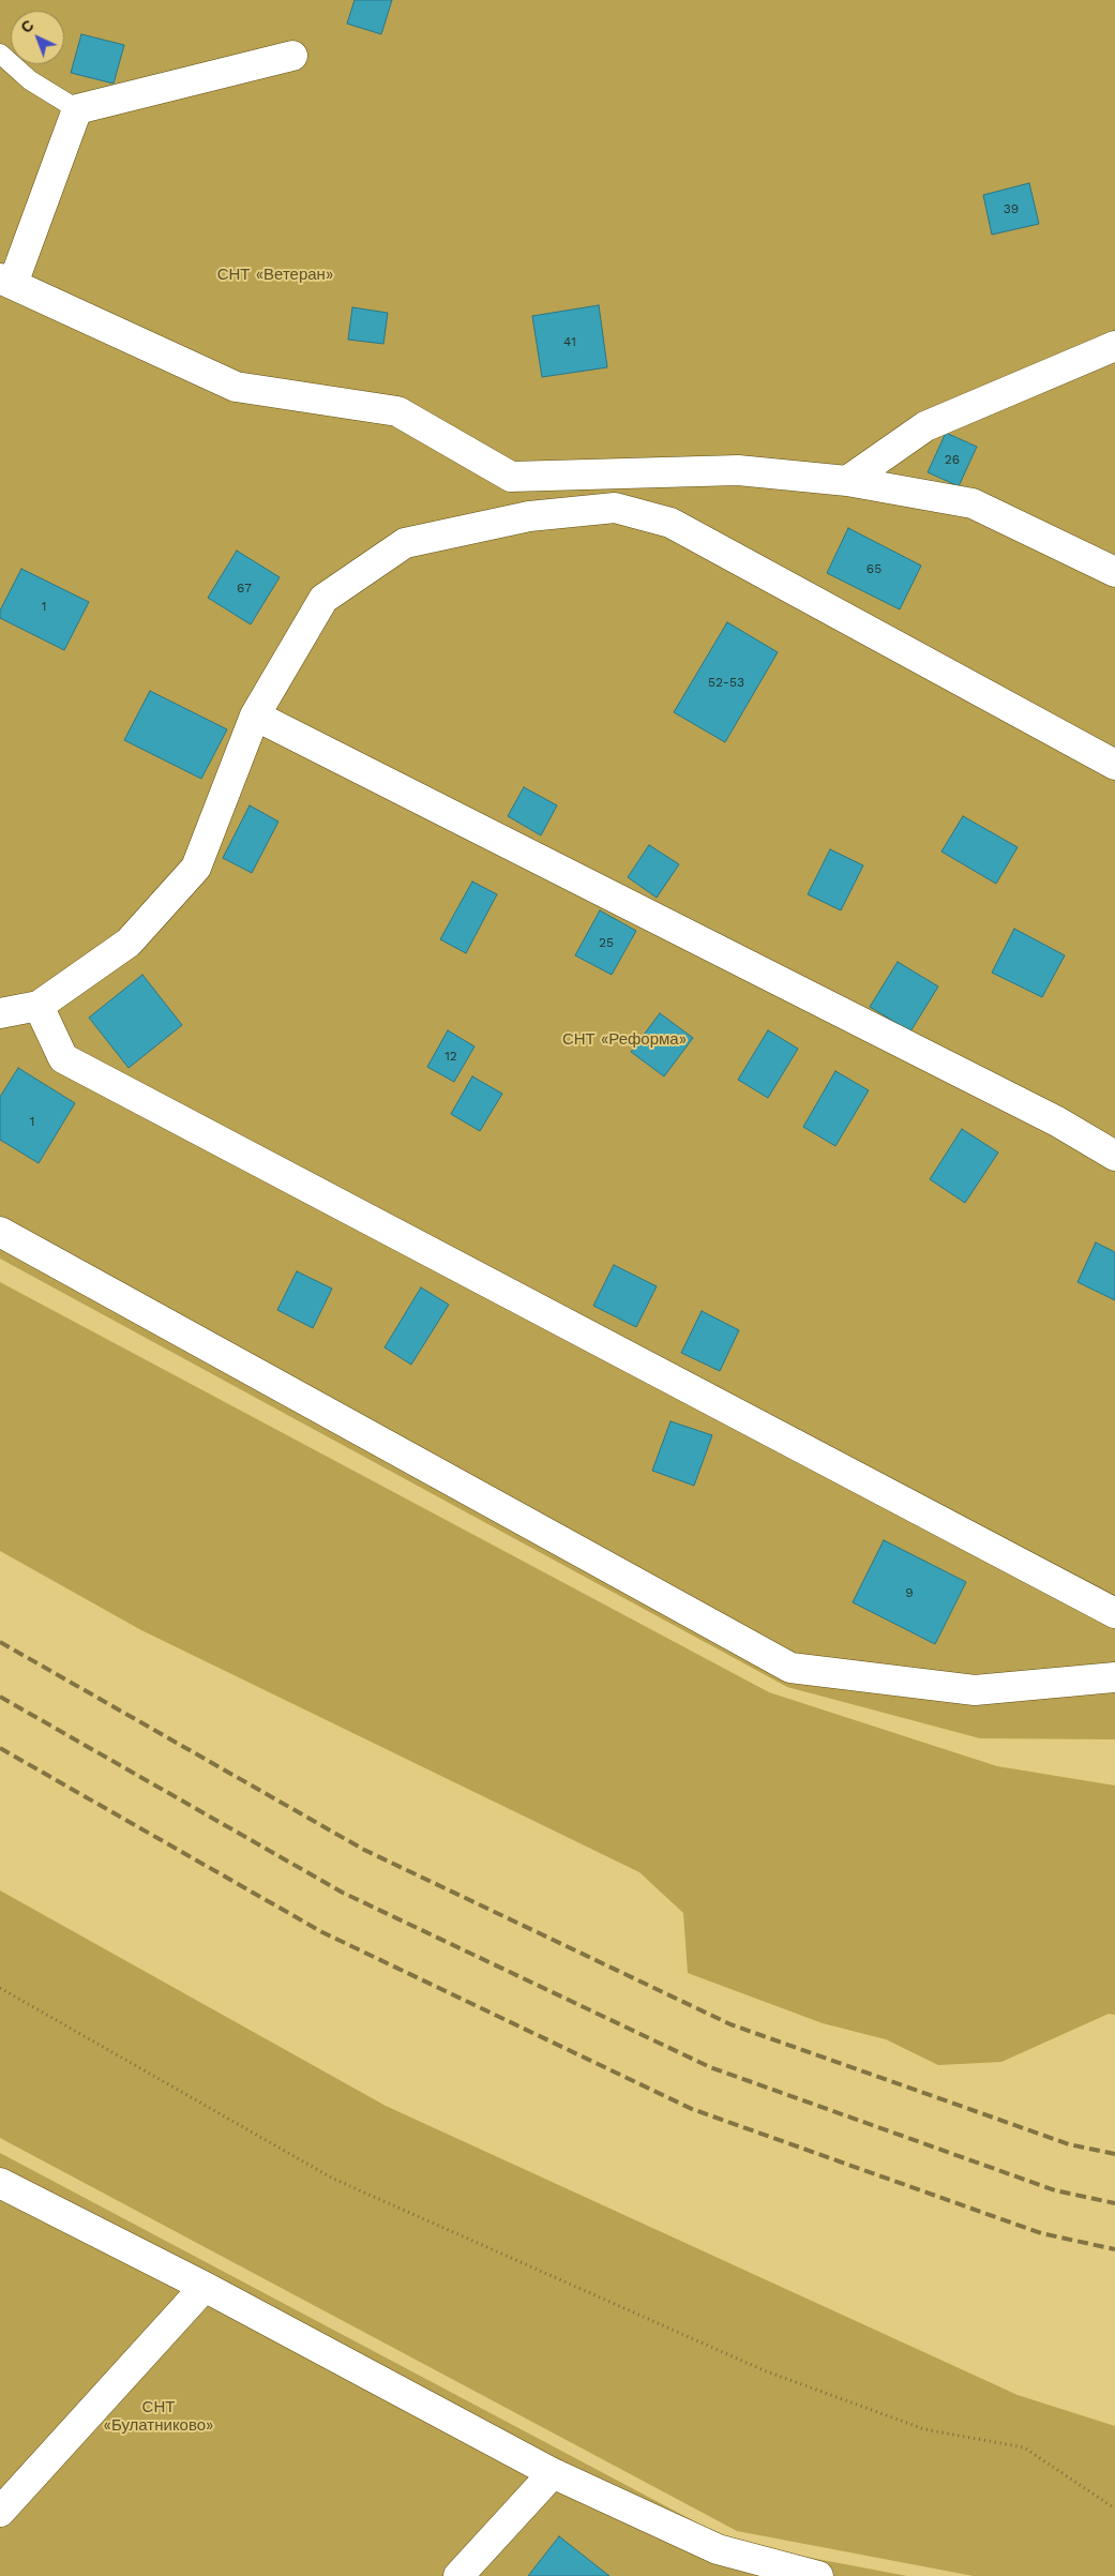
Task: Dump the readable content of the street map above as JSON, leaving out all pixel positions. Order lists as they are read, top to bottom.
{
  "parks": ["СНТ «Ветеран»", "СНТ «Реформа»", "СНТ «Булатниково»"],
  "house_numbers": [
    "39",
    "41",
    "26",
    "65",
    "67",
    "1",
    "52-53",
    "25",
    "12",
    "1",
    "9"
  ],
  "north": "top left"
}
